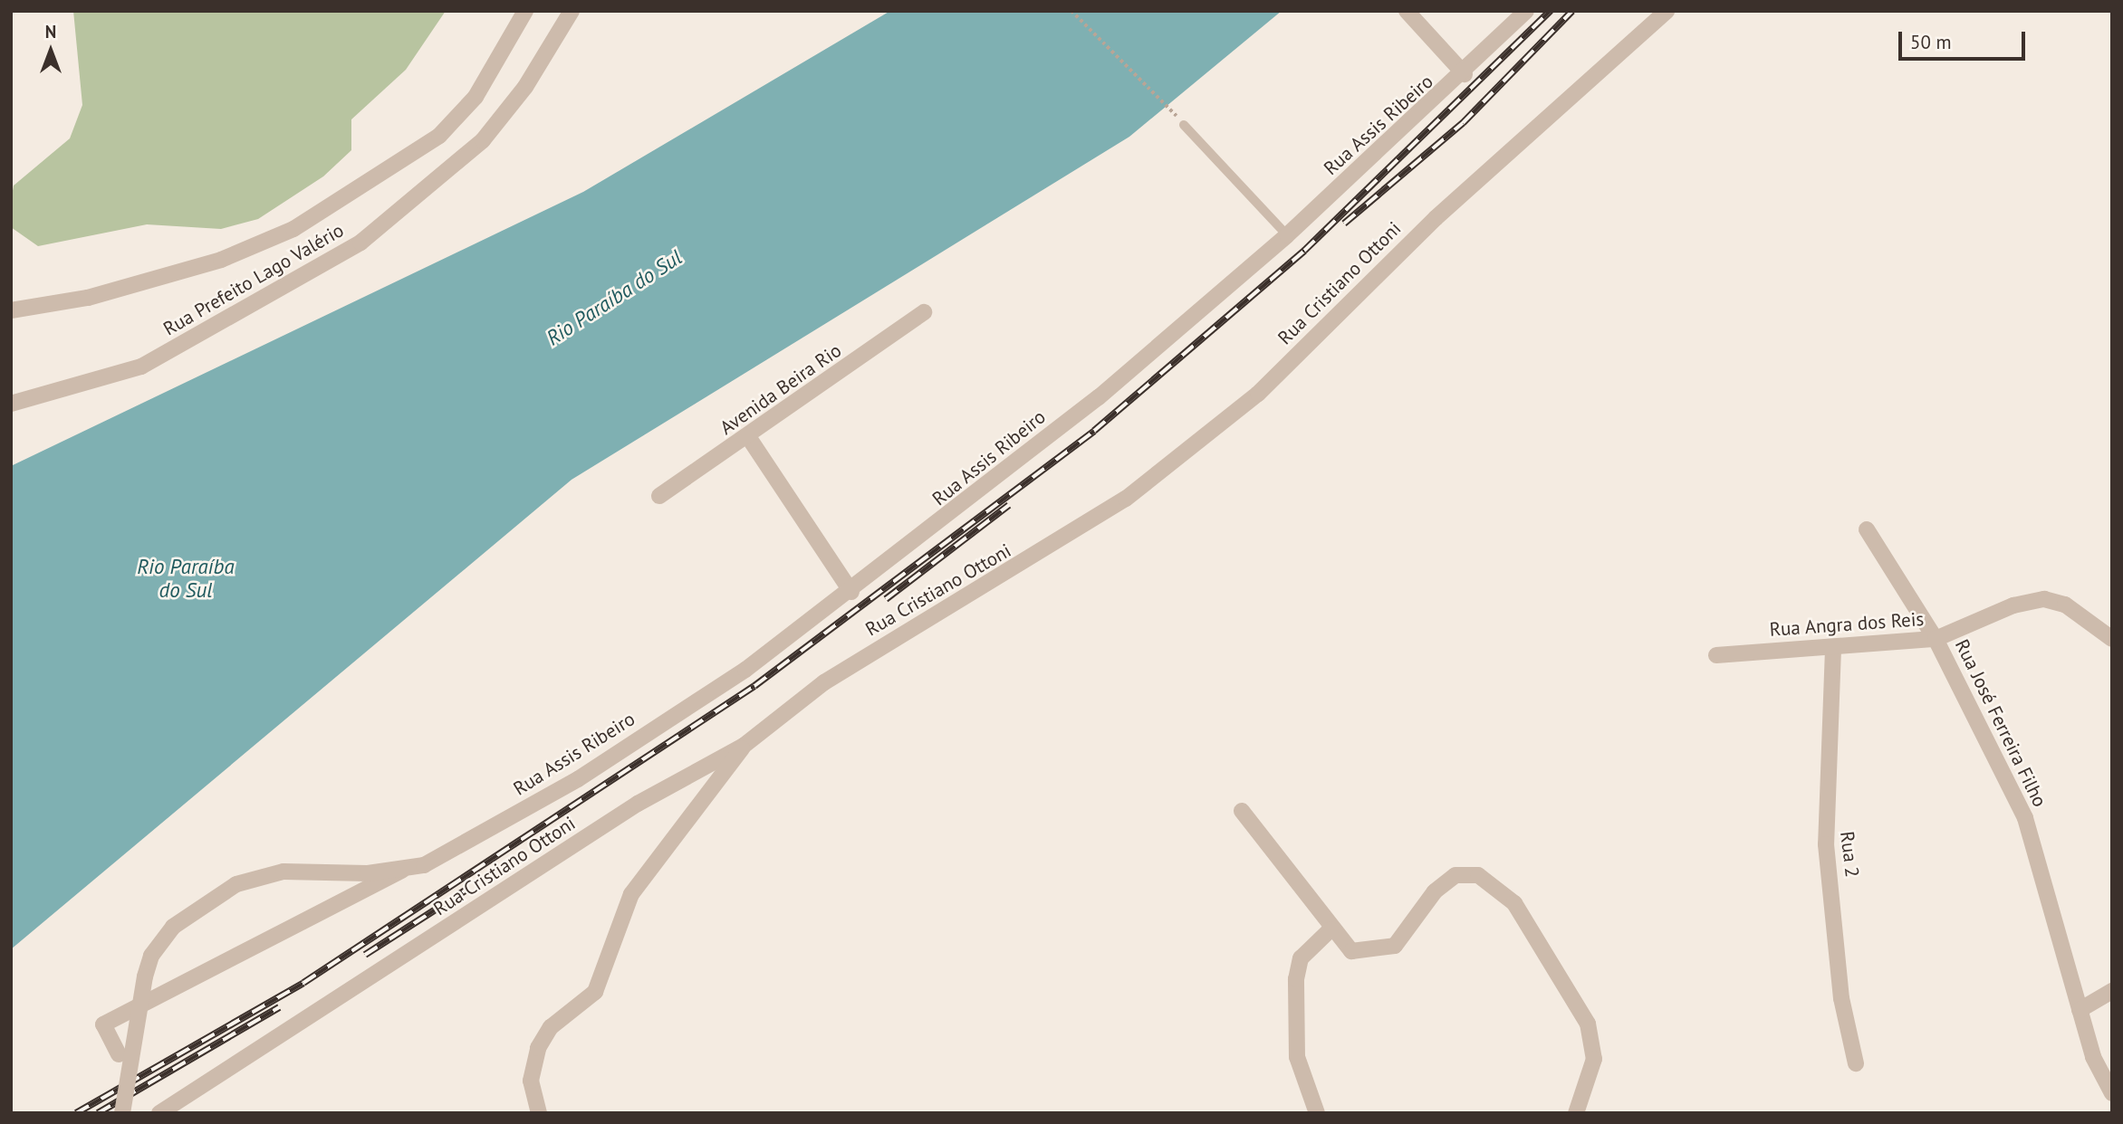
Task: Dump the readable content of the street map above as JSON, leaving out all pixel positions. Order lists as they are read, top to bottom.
{
  "streets": {
    "street": [
      "Rua Assis Ribeiro",
      "Rua Prefeito Lago Valério",
      "Rua Cristiano Ottoni",
      "Avenida Beira Rio",
      "Rua Angra dos Reis",
      "Rua José Ferreira Filho",
      "Rua 2"
    ]
  },
  "crossings": [
    ["Rua Angra dos Reis", "Rua José Ferreira Filho"],
    ["Rua Angra dos Reis", "Rua 2"]
  ],
  "water": ["Rio Paraíba do Sul"],
  "scale_bar": "50 m",
  "north": "top"
}
